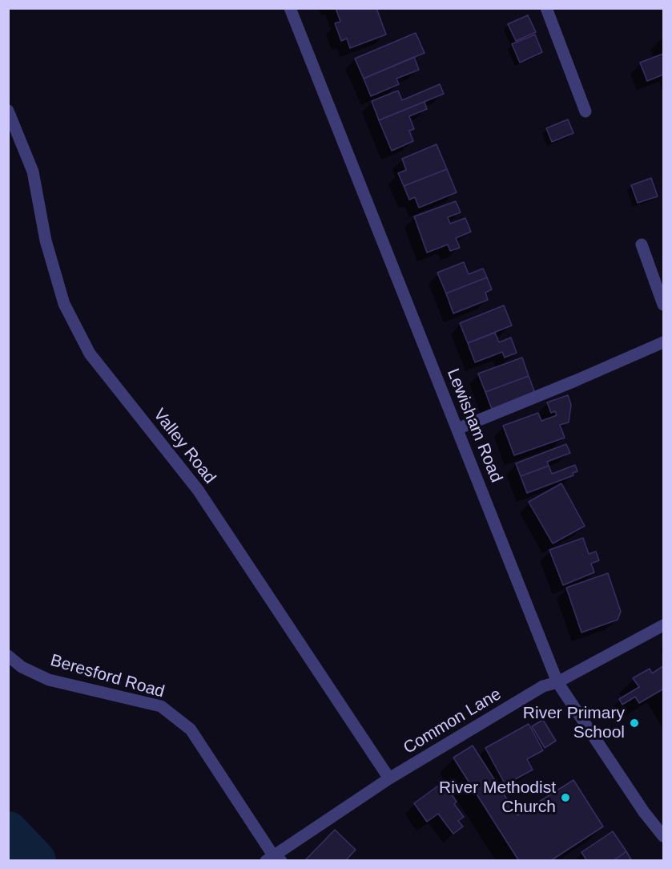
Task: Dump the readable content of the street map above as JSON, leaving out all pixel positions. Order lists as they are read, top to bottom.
{
  "streets": {
    "street": [
      "Lewisham Road",
      "Valley Road",
      "Beresford Road",
      "Common Lane"
    ]
  },
  "crossings": [
    ["Lewisham Road", "Common Lane"],
    ["Valley Road", "Common Lane"],
    ["Beresford Road", "Common Lane"]
  ],
  "places": ["River Primary School", "River Methodist Church"]
}
